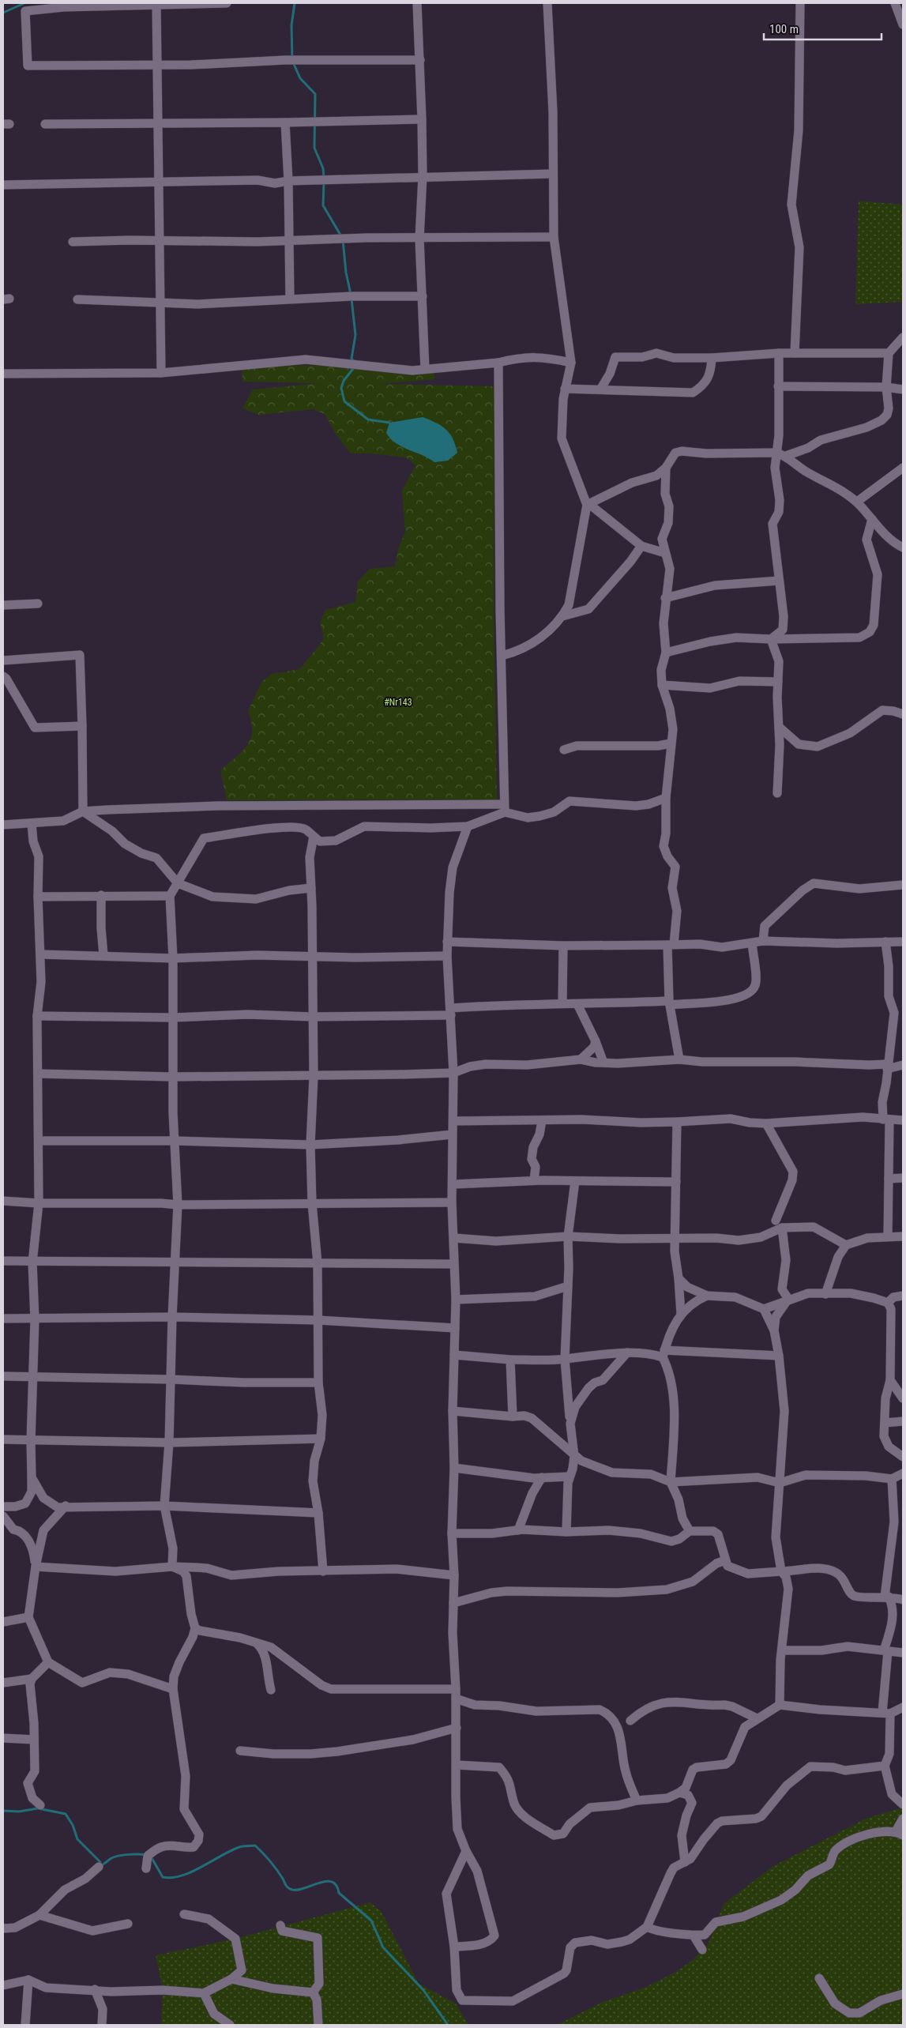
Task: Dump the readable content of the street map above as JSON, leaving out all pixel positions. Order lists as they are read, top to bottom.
{
  "parks": ["#Nr143"],
  "scale_bar": "100 m"
}
